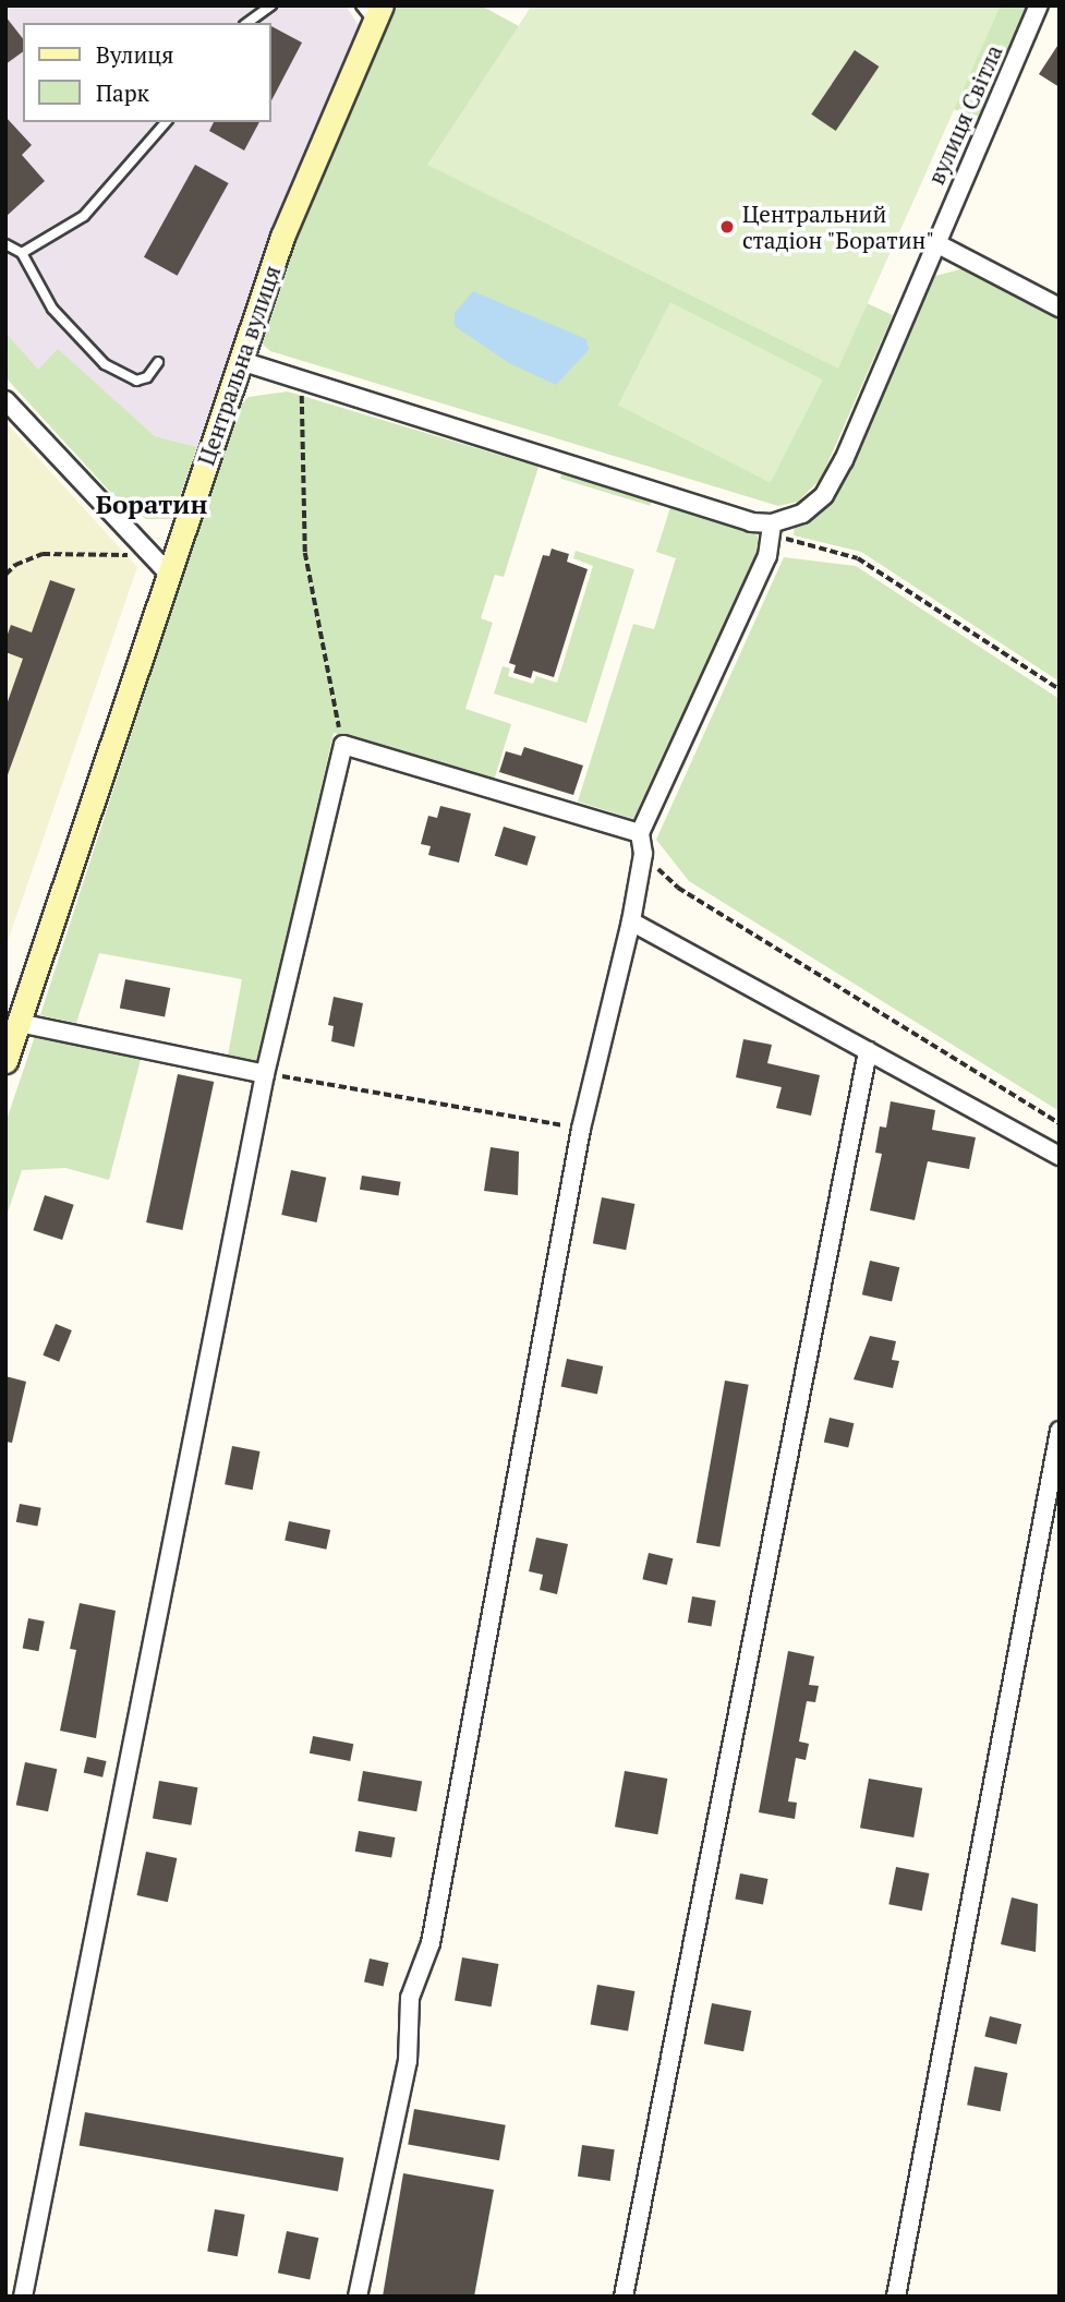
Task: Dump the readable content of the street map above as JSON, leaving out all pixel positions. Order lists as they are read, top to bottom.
{
  "streets": {
    "street": ["вулиця Світла", "Центральна вулиця"]
  },
  "districts": ["Боратин"],
  "places": ["Центральний стадіон \"Боратин\""],
  "legend": ["Вулиця", "Парк"]
}
